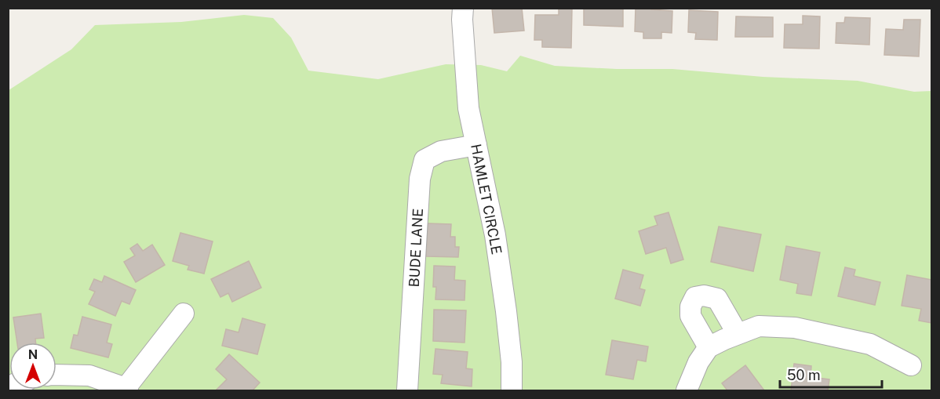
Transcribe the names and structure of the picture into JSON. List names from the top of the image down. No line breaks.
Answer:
{"streets":{"street":["HAMLET CIRCLE","BUDE LANE"]},"crossings":[["HAMLET CIRCLE","BUDE LANE"]],"scale_bar":"50 m","north":"top"}
